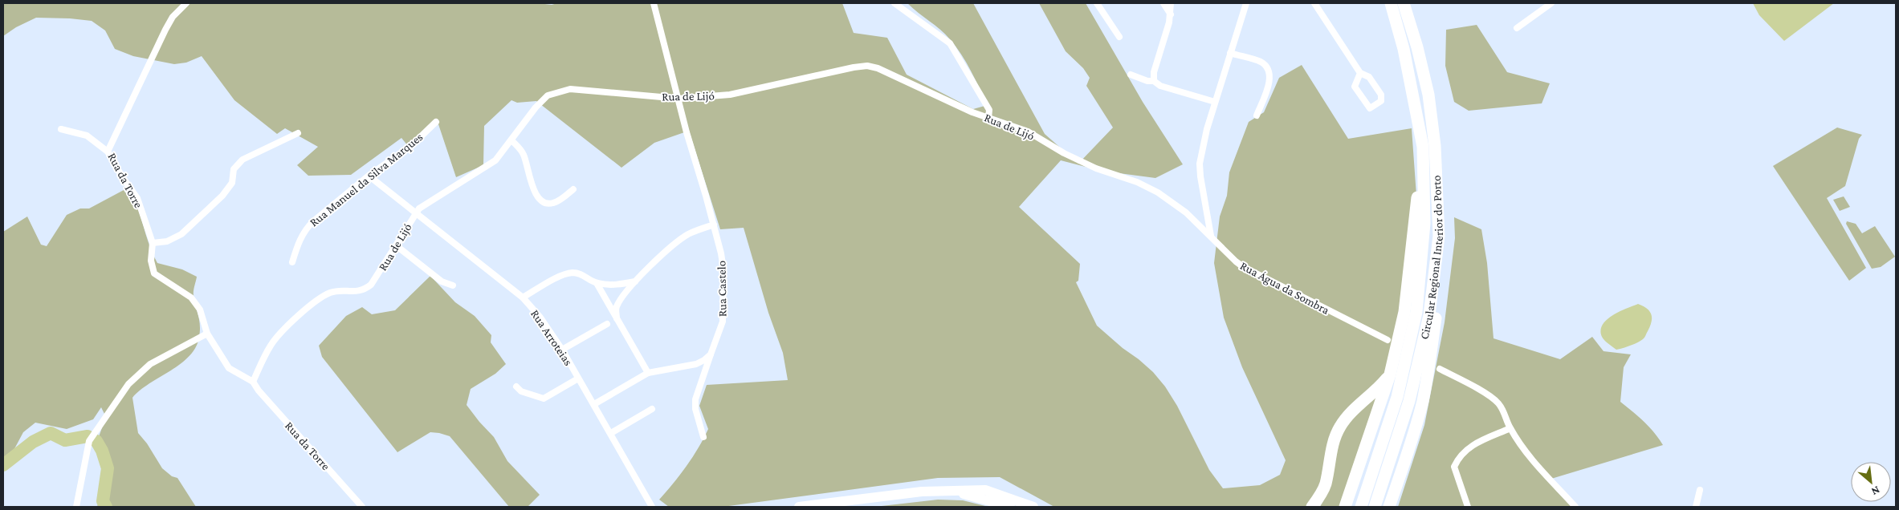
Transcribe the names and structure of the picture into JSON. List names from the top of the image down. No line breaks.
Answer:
{"streets":{"highway":["Circular Regional Interior do Porto"],"street":["Rua de Lijó","Rua Manuel da Silva Marques","Rua da Torre","Rua Água da Sombra","Rua Castelo","Rua Arroteias"]},"crossings":[["Rua de Lijó","Rua da Torre"],["Rua de Lijó","Rua Água da Sombra"],["Rua de Lijó","Rua Castelo"],["Rua de Lijó","Rua Arroteias"],["Rua Manuel da Silva Marques","Rua Arroteias"]],"north":"bottom right"}
